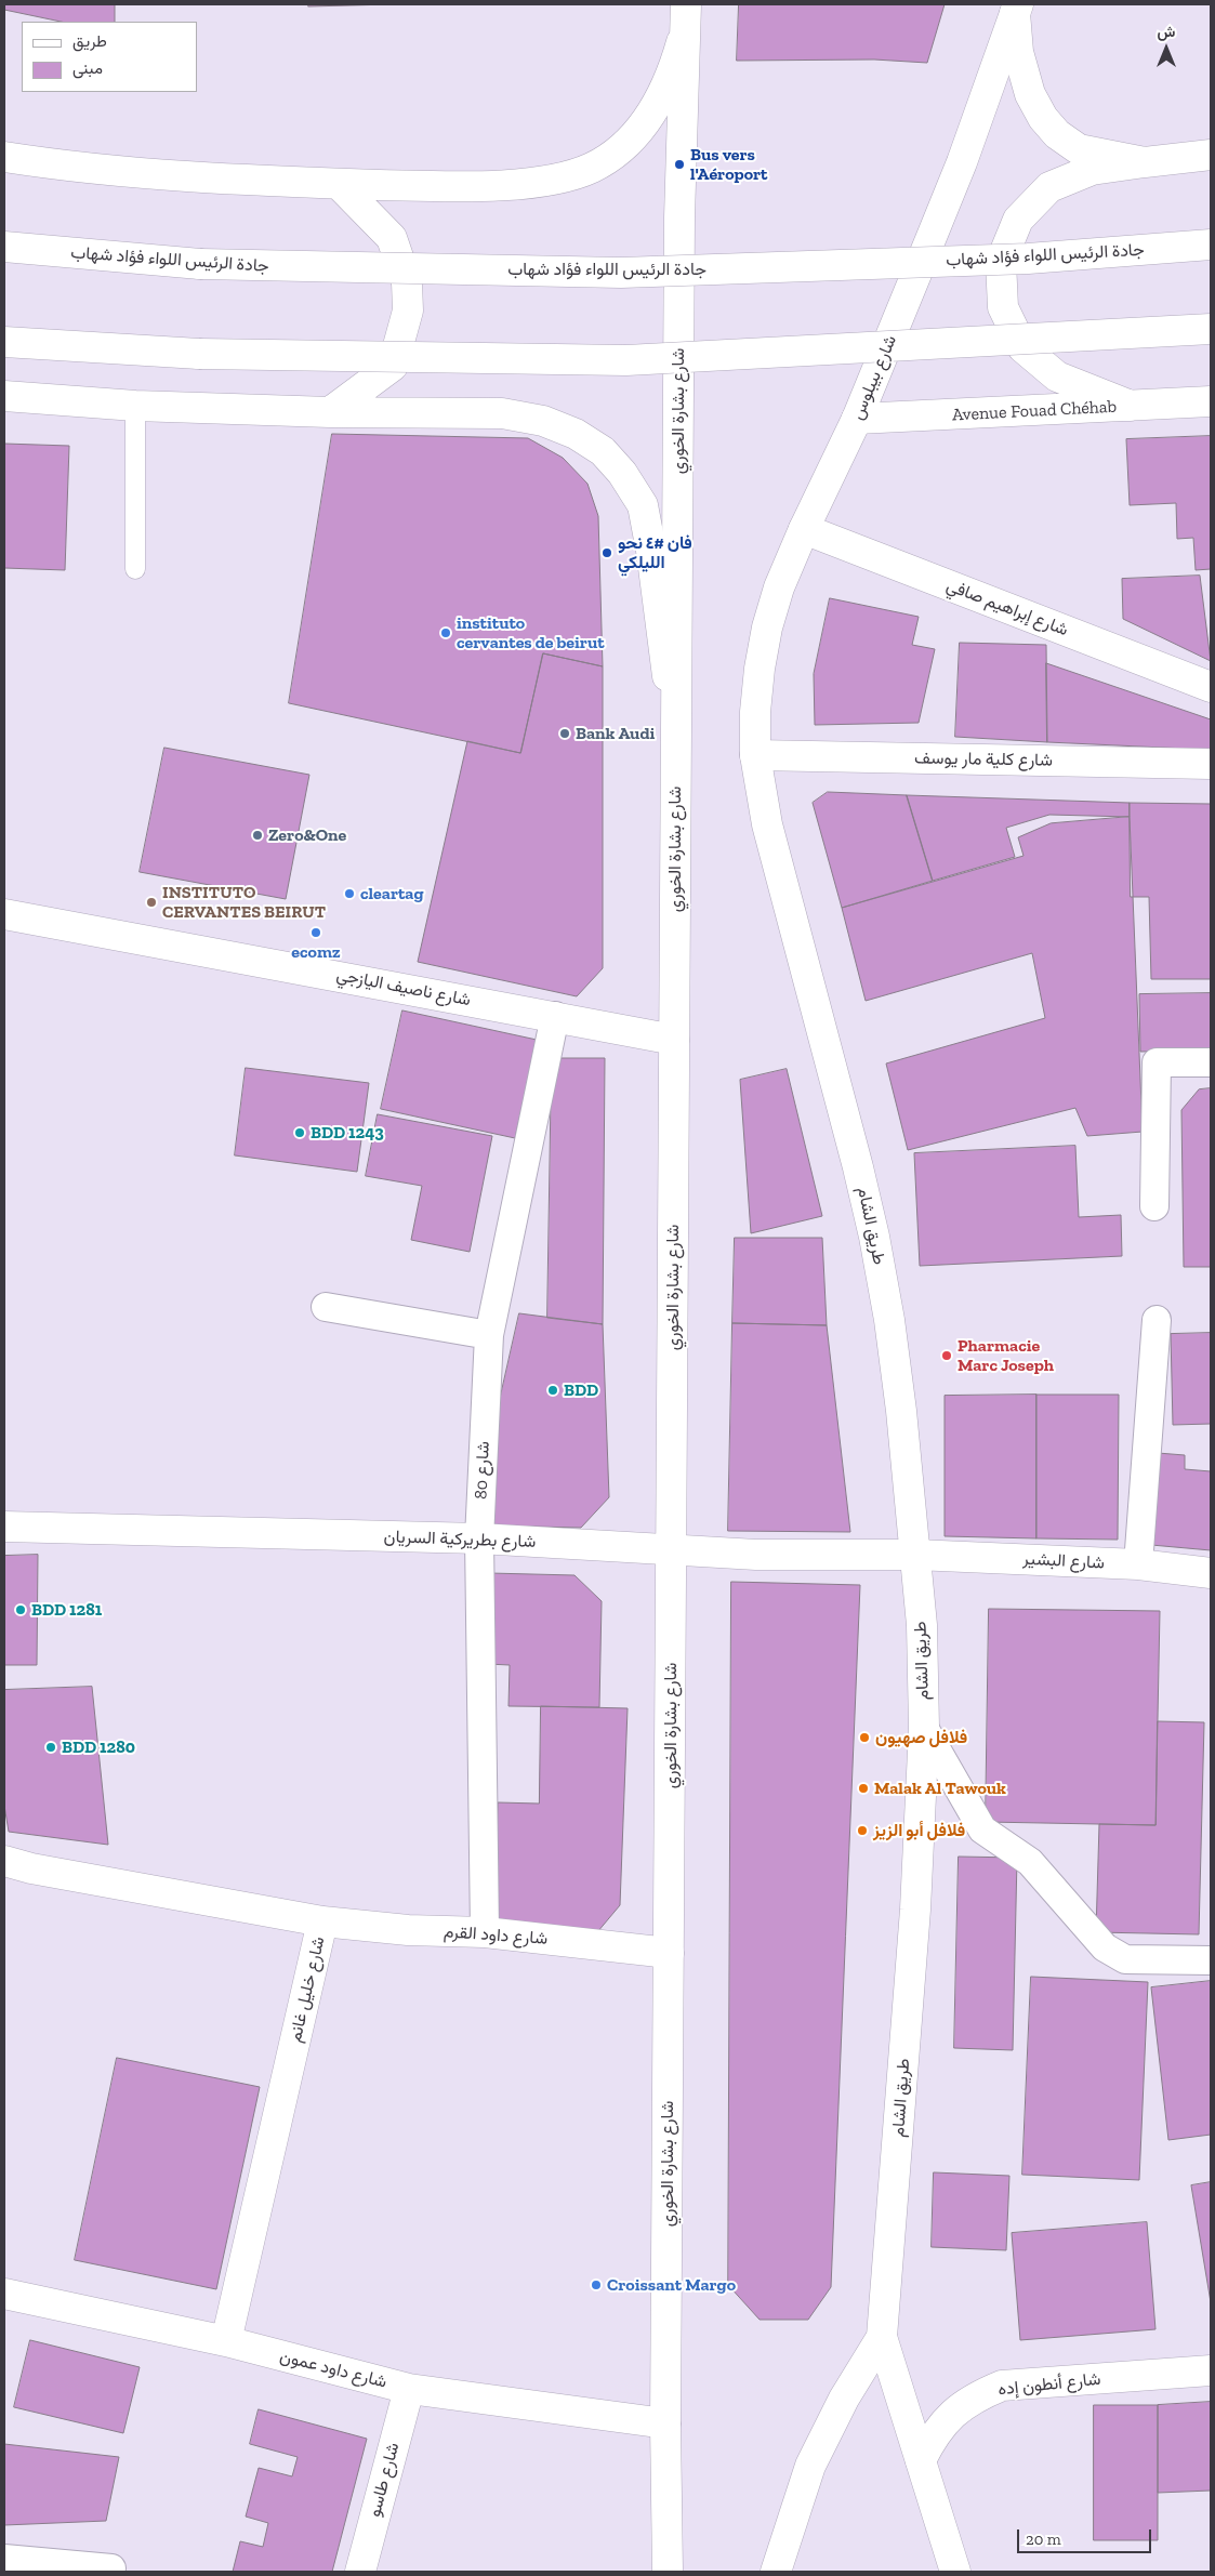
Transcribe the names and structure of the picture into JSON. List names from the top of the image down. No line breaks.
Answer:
{"streets":{"main road":["جادة الرئيس اللواء فؤاد شهاب","شارع بيبلوس","شارع بشارة الخوري","Avenue Fouad Chéhab","شارع إبراهيم صافي","شارع كلية مار يوسف","شارع ناصيف اليازجي","طريق الشام","شارع بطريركية السريان","شارع البشير","شارع داود القرم","شارع خليل غانم","شارع داود عمون","شارع أنطون إده","شارع طاسو"],"street":["شارع 80"]},"crossings":[["شارع بيبلوس","Avenue Fouad Chéhab"],["شارع بيبلوس","شارع إبراهيم صافي"],["شارع بيبلوس","شارع كلية مار يوسف"],["شارع بيبلوس","طريق الشام"],["شارع بشارة الخوري","شارع ناصيف اليازجي"],["شارع بشارة الخوري","شارع بطريركية السريان"],["شارع بشارة الخوري","شارع داود القرم"],["شارع بشارة الخوري","شارع داود عمون"],["شارع كلية مار يوسف","طريق الشام"],["شارع ناصيف اليازجي","شارع 80"],["طريق الشام","شارع بطريركية السريان"],["طريق الشام","شارع البشير"],["طريق الشام","شارع أنطون إده"],["شارع 80","شارع بطريركية السريان"],["شارع 80","شارع داود القرم"],["شارع بطريركية السريان","شارع البشير"],["شارع داود القرم","شارع خليل غانم"],["شارع خليل غانم","شارع داود عمون"],["شارع داود عمون","شارع طاسو"]],"places":["Bus vers l'Aéroport","فان #٤ نحو الليلكي","instituto cervantes de beirut","Bank Audi","Zero&One","cleartag","INSTITUTO CERVANTES BEIRUT","ecomz","BDD 1243","Pharmacie Marc Joseph","BDD","BDD 1281","فلافل صهيون","BDD 1280","Malak Al Tawouk","فلافل أبو الزيز","Croissant Margo"],"legend":["طريق","مبنى"],"scale_bar":"20 m","north":"top"}
